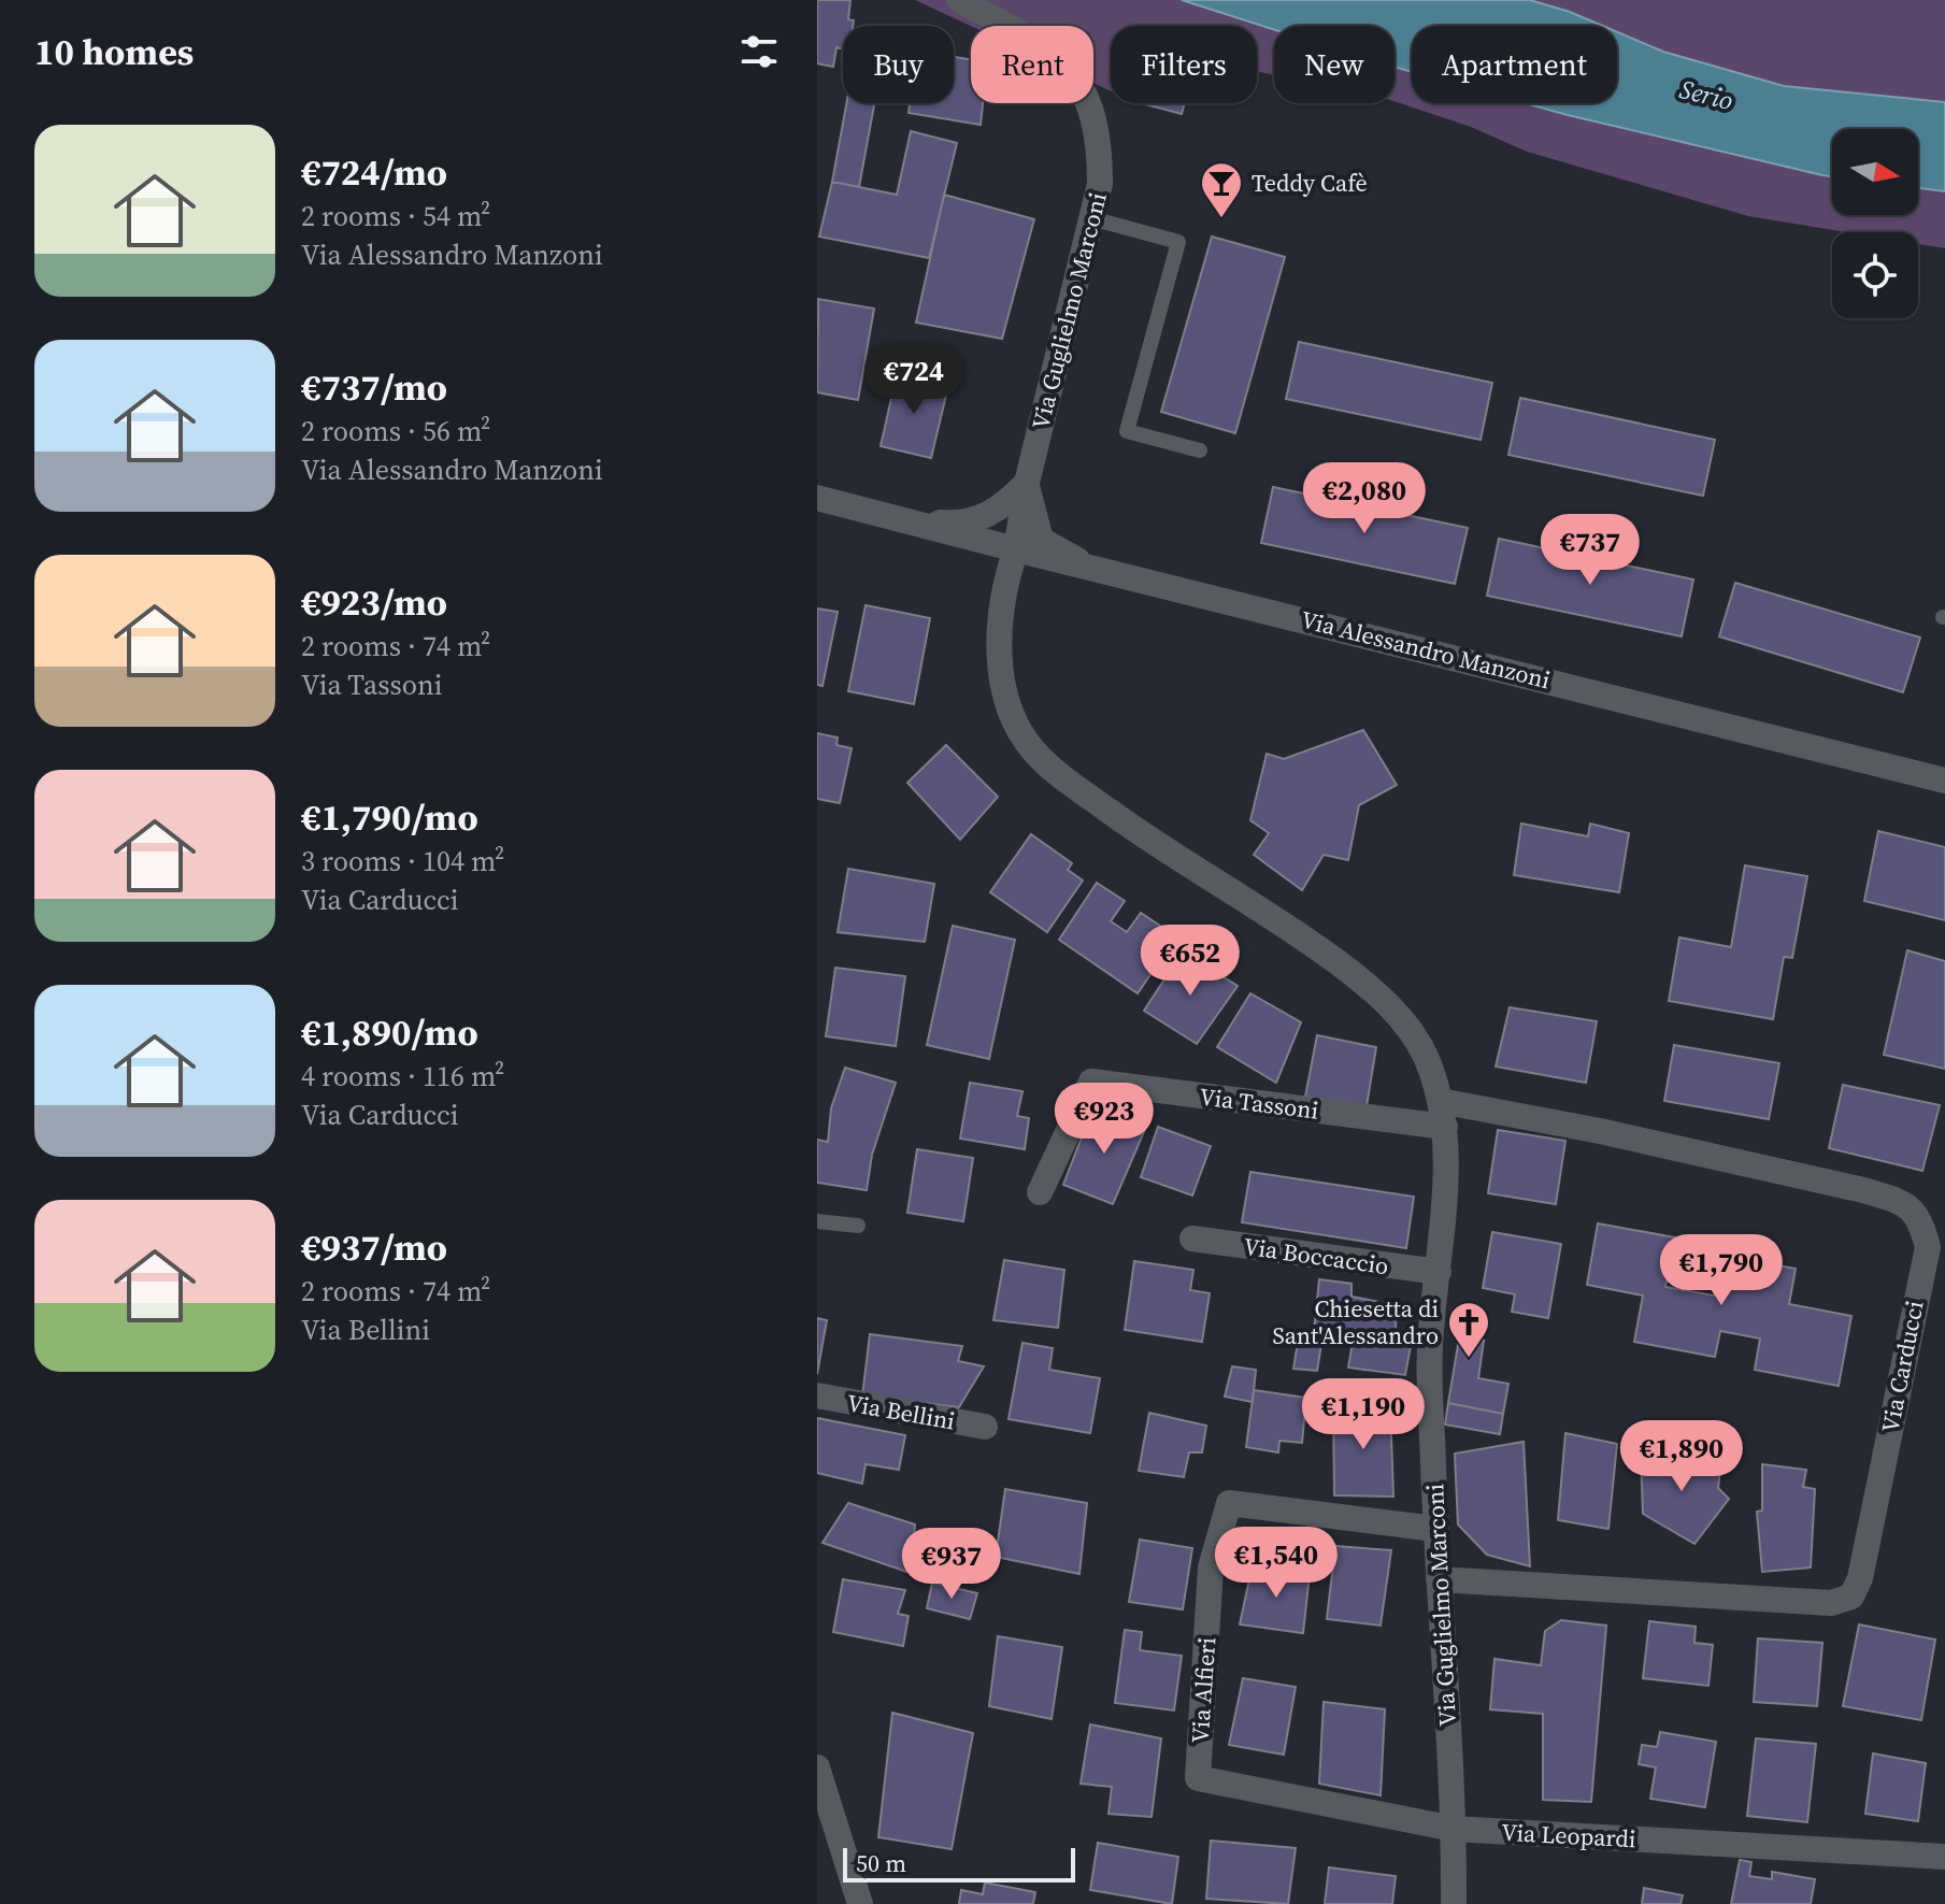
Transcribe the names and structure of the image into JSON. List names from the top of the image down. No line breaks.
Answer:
{"streets":{"street":["Via Guglielmo Marconi","Via Alessandro Manzoni","Via Tassoni","Via Boccaccio","Via Carducci","Via Bellini","Via Alfieri","Via Leopardi"]},"crossings":[["Via Guglielmo Marconi","Via Alessandro Manzoni"],["Via Guglielmo Marconi","Via Tassoni"],["Via Guglielmo Marconi","Via Boccaccio"],["Via Guglielmo Marconi","Via Carducci"],["Via Guglielmo Marconi","Via Alfieri"],["Via Guglielmo Marconi","Via Leopardi"],["Via Alfieri","Via Leopardi"]],"water":["Serio"],"places":{"bar":["Teddy Cafè"],"church":["Chiesetta di Sant'Alessandro"]},"scale_bar":"50 m","north":"right","page":{"heading":"10 homes","chip":["Buy","Rent","Filters","New","Apartment"],"list":[{"name":"€724/mo","note":"2 rooms · 54 m² · Via Alessandro Manzoni"},{"name":"€737/mo","note":"2 rooms · 56 m² · Via Alessandro Manzoni"},{"name":"€923/mo","note":"2 rooms · 74 m² · Via Tassoni"},{"name":"€1,790/mo","note":"3 rooms · 104 m² · Via Carducci"},{"name":"€1,890/mo","note":"4 rooms · 116 m² · Via Carducci"},{"name":"€937/mo","note":"2 rooms · 74 m² · Via Bellini"}],"price":["€724","€2,080","€737","€652","€923","€1,790","€1,190","€1,890","€1,540","€937"],"scale":"50 m"}}
